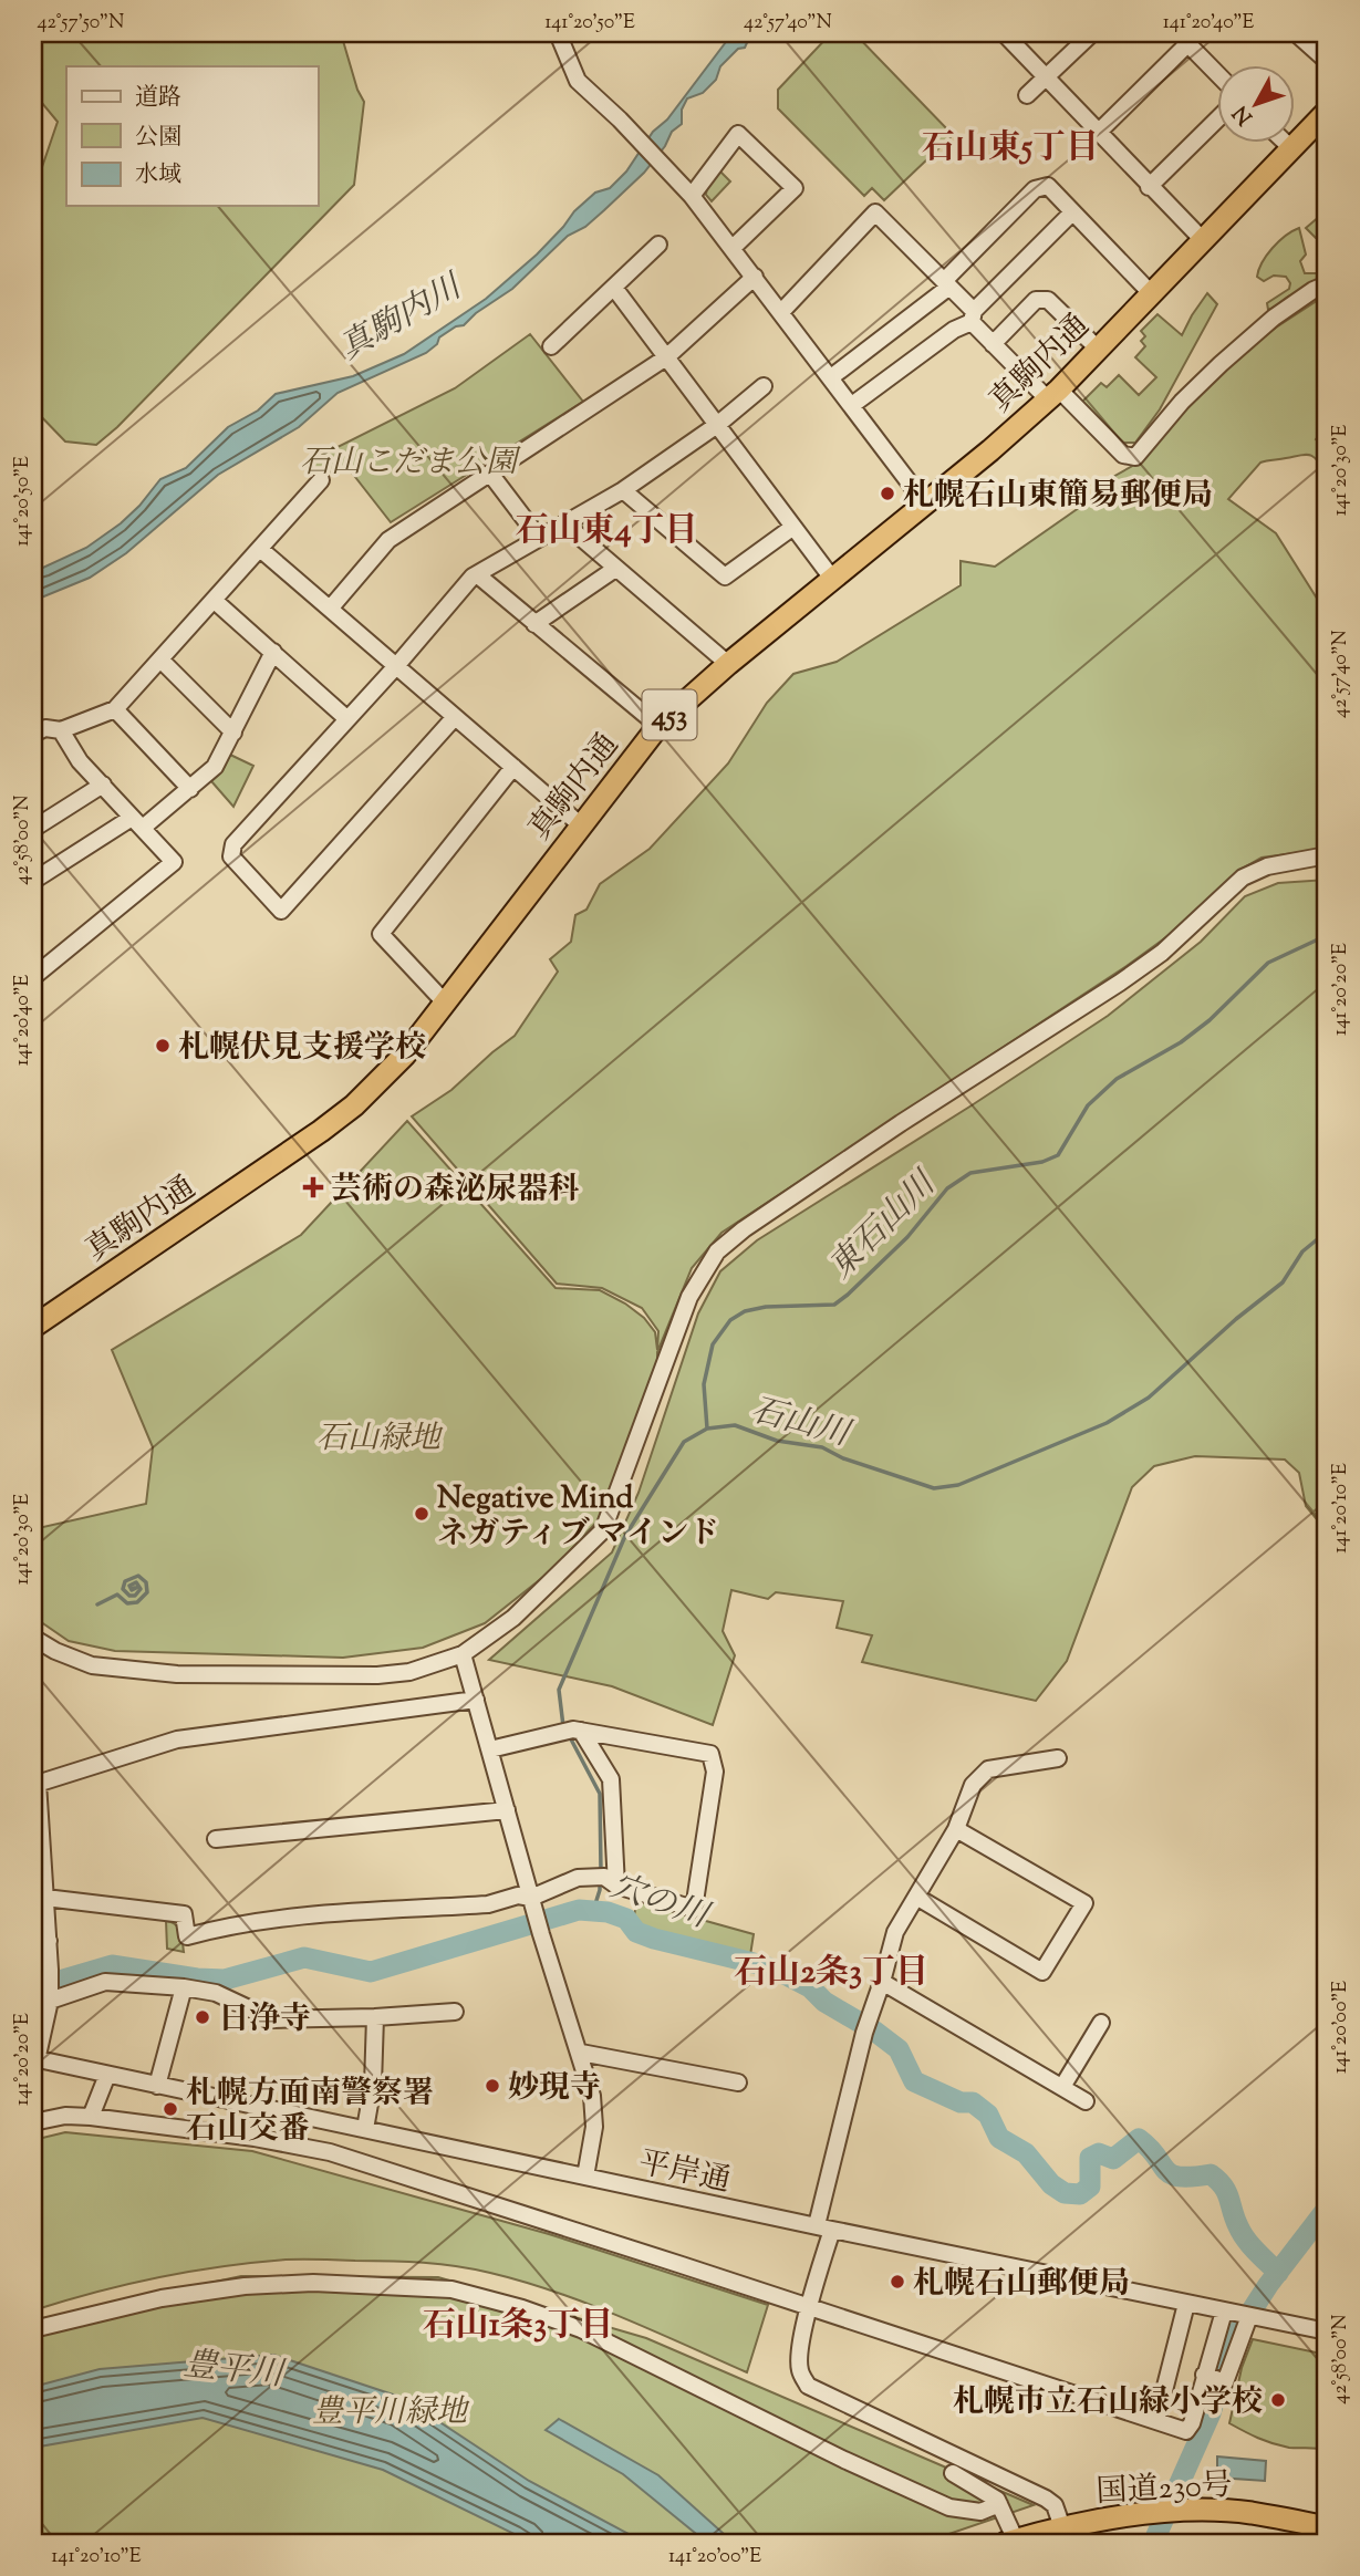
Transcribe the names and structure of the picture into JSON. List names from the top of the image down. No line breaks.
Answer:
{"streets":{"highway":["真駒内通","453","国道230号"],"street":["平岸通"]},"districts":["石山東5丁目","石山東4丁目","石山2条3丁目","石山1条3丁目"],"water":["真駒内川","東石山川","石山川","穴の川","豊平川"],"parks":["石山こだま公園","石山緑地","豊平川緑地"],"places":{"other":["札幌石山東簡易郵便局","札幌伏見支援学校","Negative Mind ネガティブ マインド","日浄寺","妙現寺","札幌方面南警察署 石山交番","札幌石山郵便局","札幌市立石山緑小学校"],"health":["芸術の森泌尿器科"]},"legend":["道路","公園","水域"],"north":"bottom left","coordinates":["42°57'50\"N","141°20'50\"E","42°57'40\"N","141°20'40\"E","141°20'30\"E","42°58'00\"N","141°20'20\"E","141°20'10\"E","141°20'00\"E"]}
